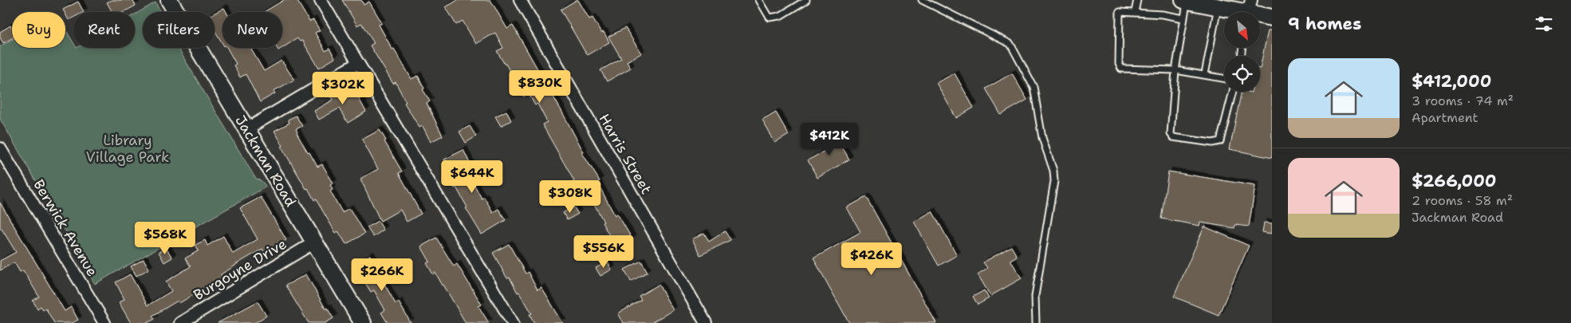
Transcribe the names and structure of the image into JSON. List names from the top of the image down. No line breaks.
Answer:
{"streets":{"street":["Harris Street","Jackman Road","Berwick Avenue","Burgoyne Drive"]},"crossings":[["Jackman Road","Burgoyne Drive"]],"parks":["Library Village Park"],"north":"bottom right","page":{"heading":"9 homes","chip":["Buy","Rent","Filters","New"],"list":[{"name":"$412,000","note":"3 rooms · 74 m² · Apartment"},{"name":"$266,000","note":"2 rooms · 58 m² · Jackman Road"}],"price":["$830K","$302K","$412K","$644K","$308K","$568K","$556K","$426K","$266K"]}}
